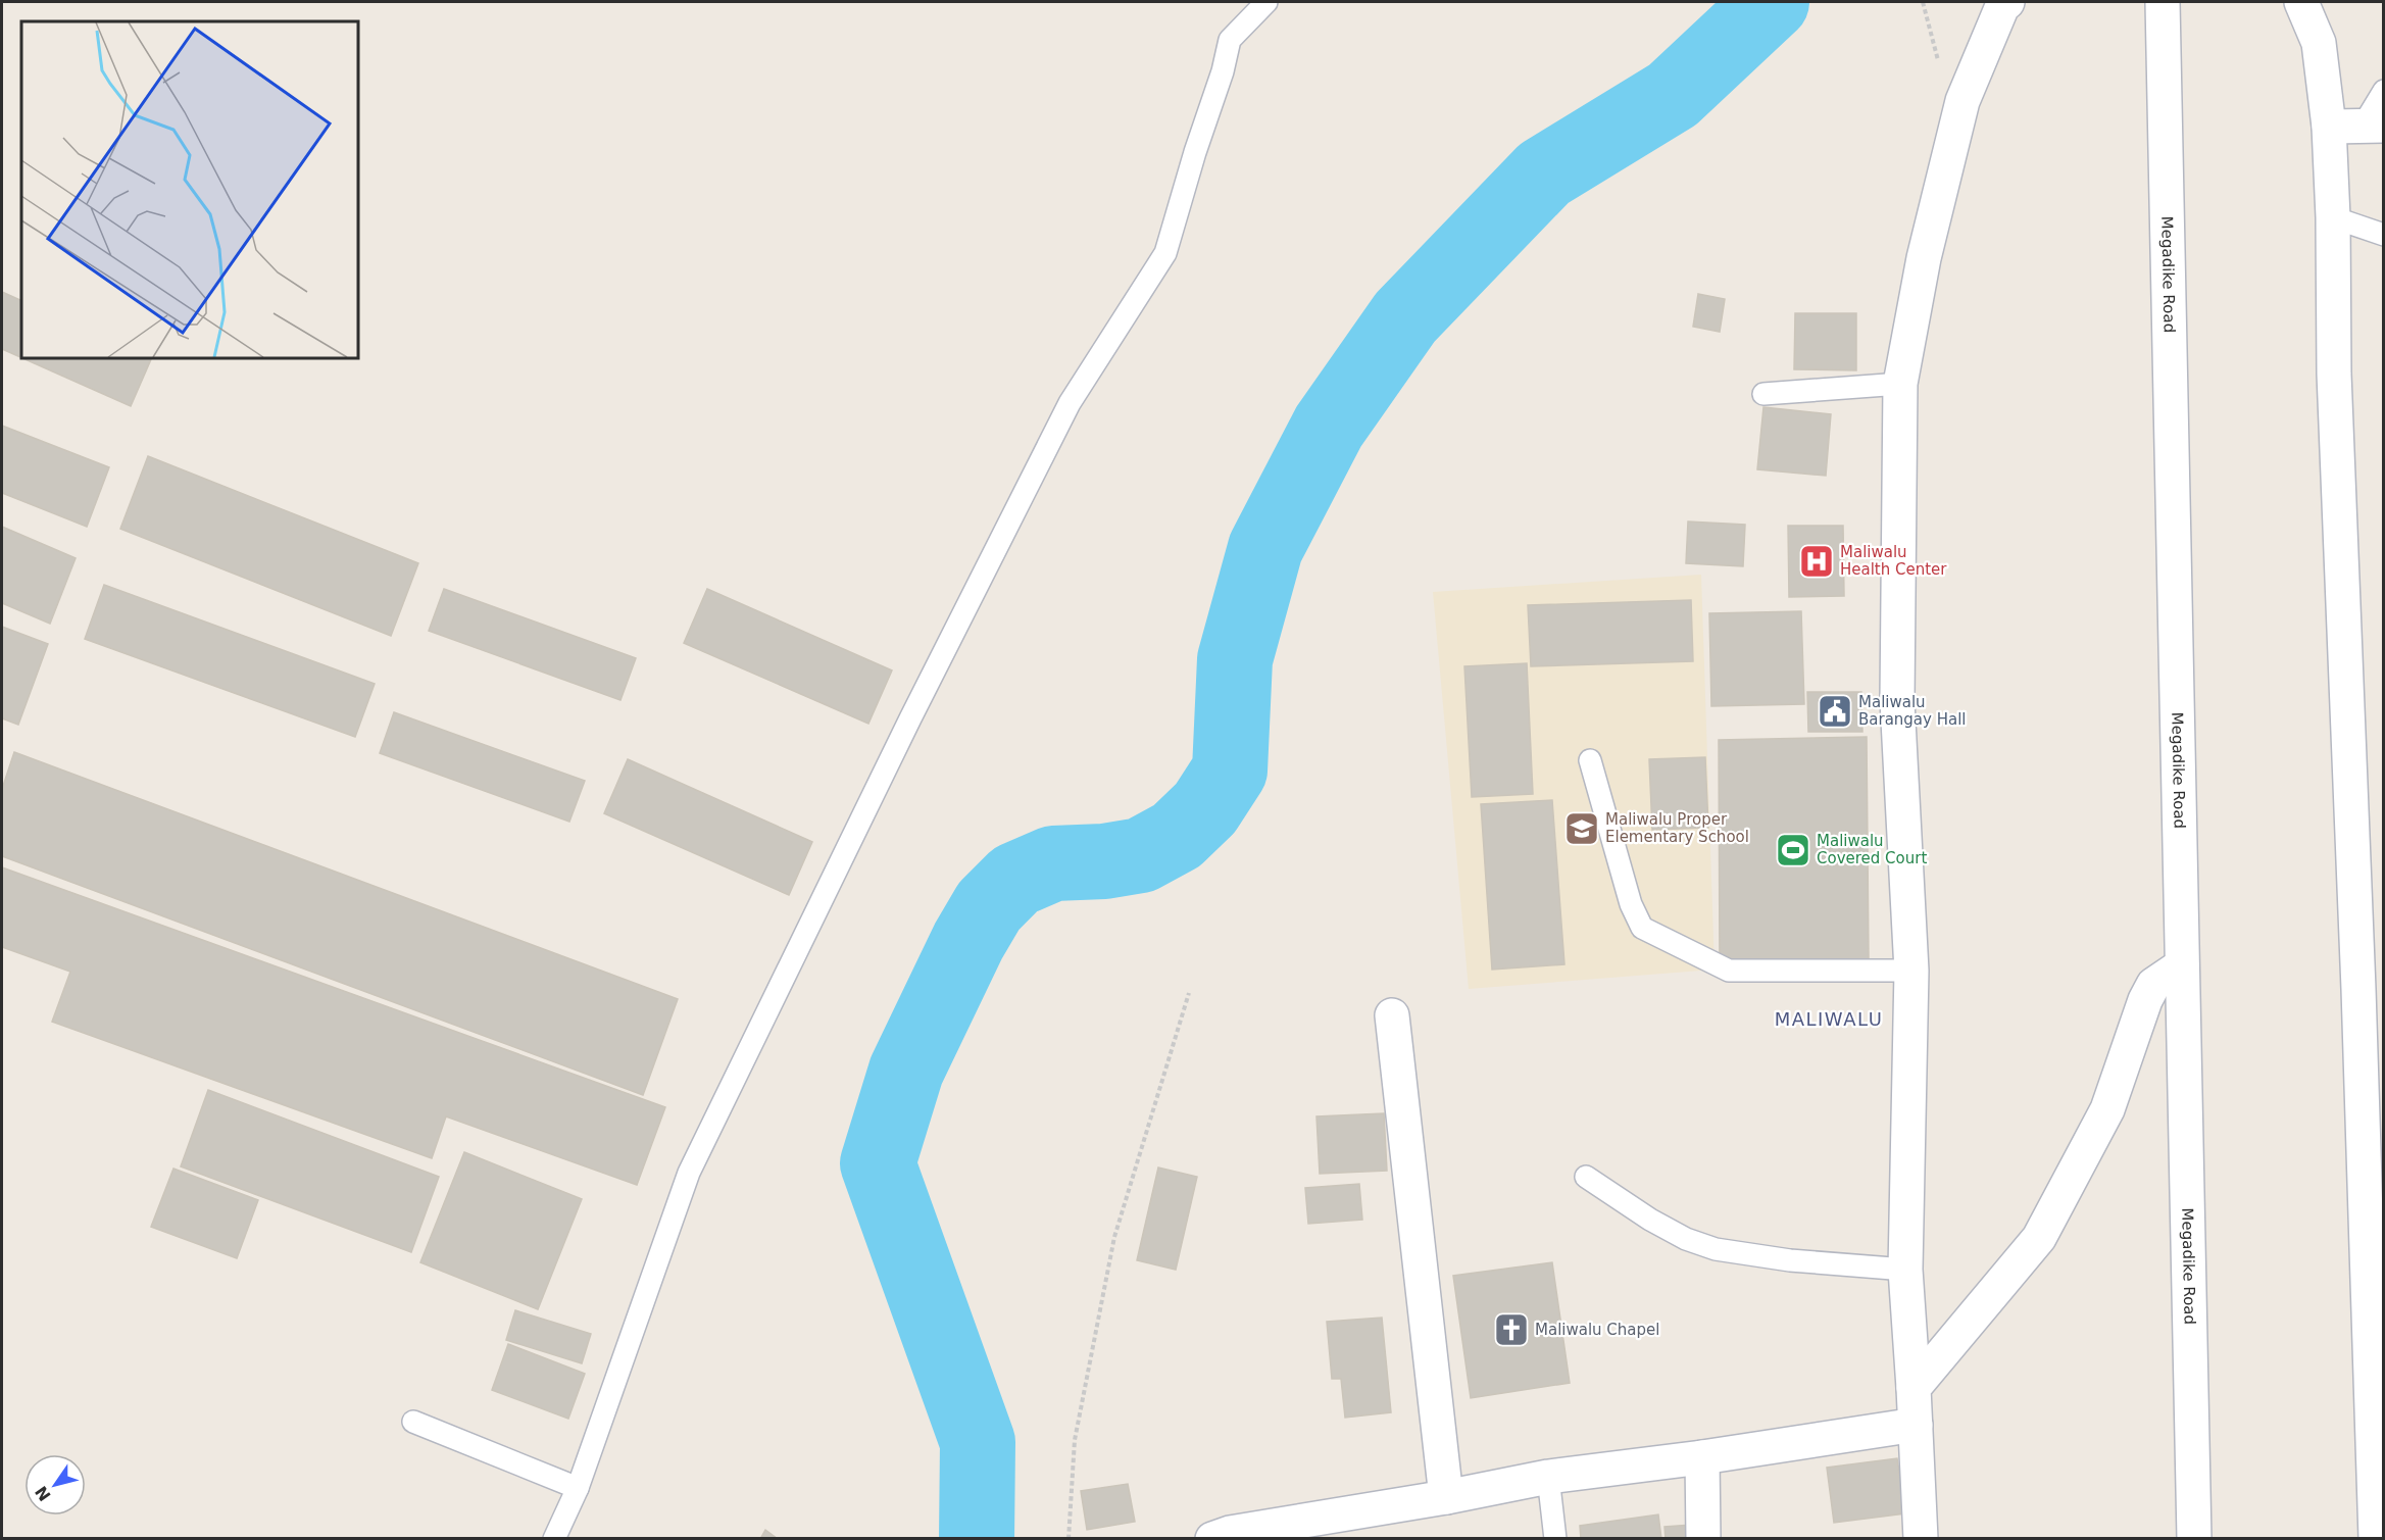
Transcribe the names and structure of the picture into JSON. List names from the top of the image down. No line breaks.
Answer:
{"streets":{"street":["Megadike Road"]},"districts":["MALIWALU"],"places":{"hospital":["Maliwalu Health Center"],"public building":["Maliwalu Barangay Hall"],"school or university":["Maliwalu Proper Elementary School"],"sports":["Maliwalu Covered Court"],"church":["Maliwalu Chapel"]},"north":"bottom left"}
